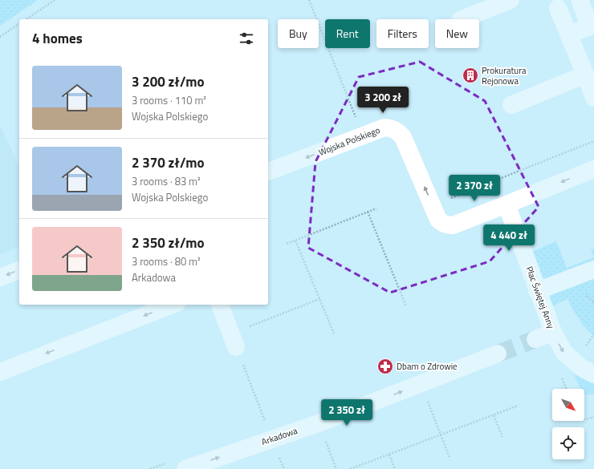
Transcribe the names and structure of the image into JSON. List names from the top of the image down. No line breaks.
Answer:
{"streets":{"street":["Wojska Polskiego","Plac Świętej Anny","Arkadowa"]},"crossings":[["Wojska Polskiego","Plac Świętej Anny"]],"one_way":["Arkadowa"],"places":{"building":["Prokuratura Rejonowa"],"pharmacy":["Dbam o Zdrowie"]},"north":"bottom right","page":{"chip":["Buy","Rent","Filters","New"],"heading":"4 homes","list":[{"name":"3 200 zł/mo","note":"3 rooms · 110 m² · Wojska Polskiego"},{"name":"2 370 zł/mo","note":"3 rooms · 83 m² · Wojska Polskiego"},{"name":"2 350 zł/mo","note":"3 rooms · 80 m² · Arkadowa"}],"price":["3 200 zł","2 370 zł","4 440 zł","2 350 zł"]}}
